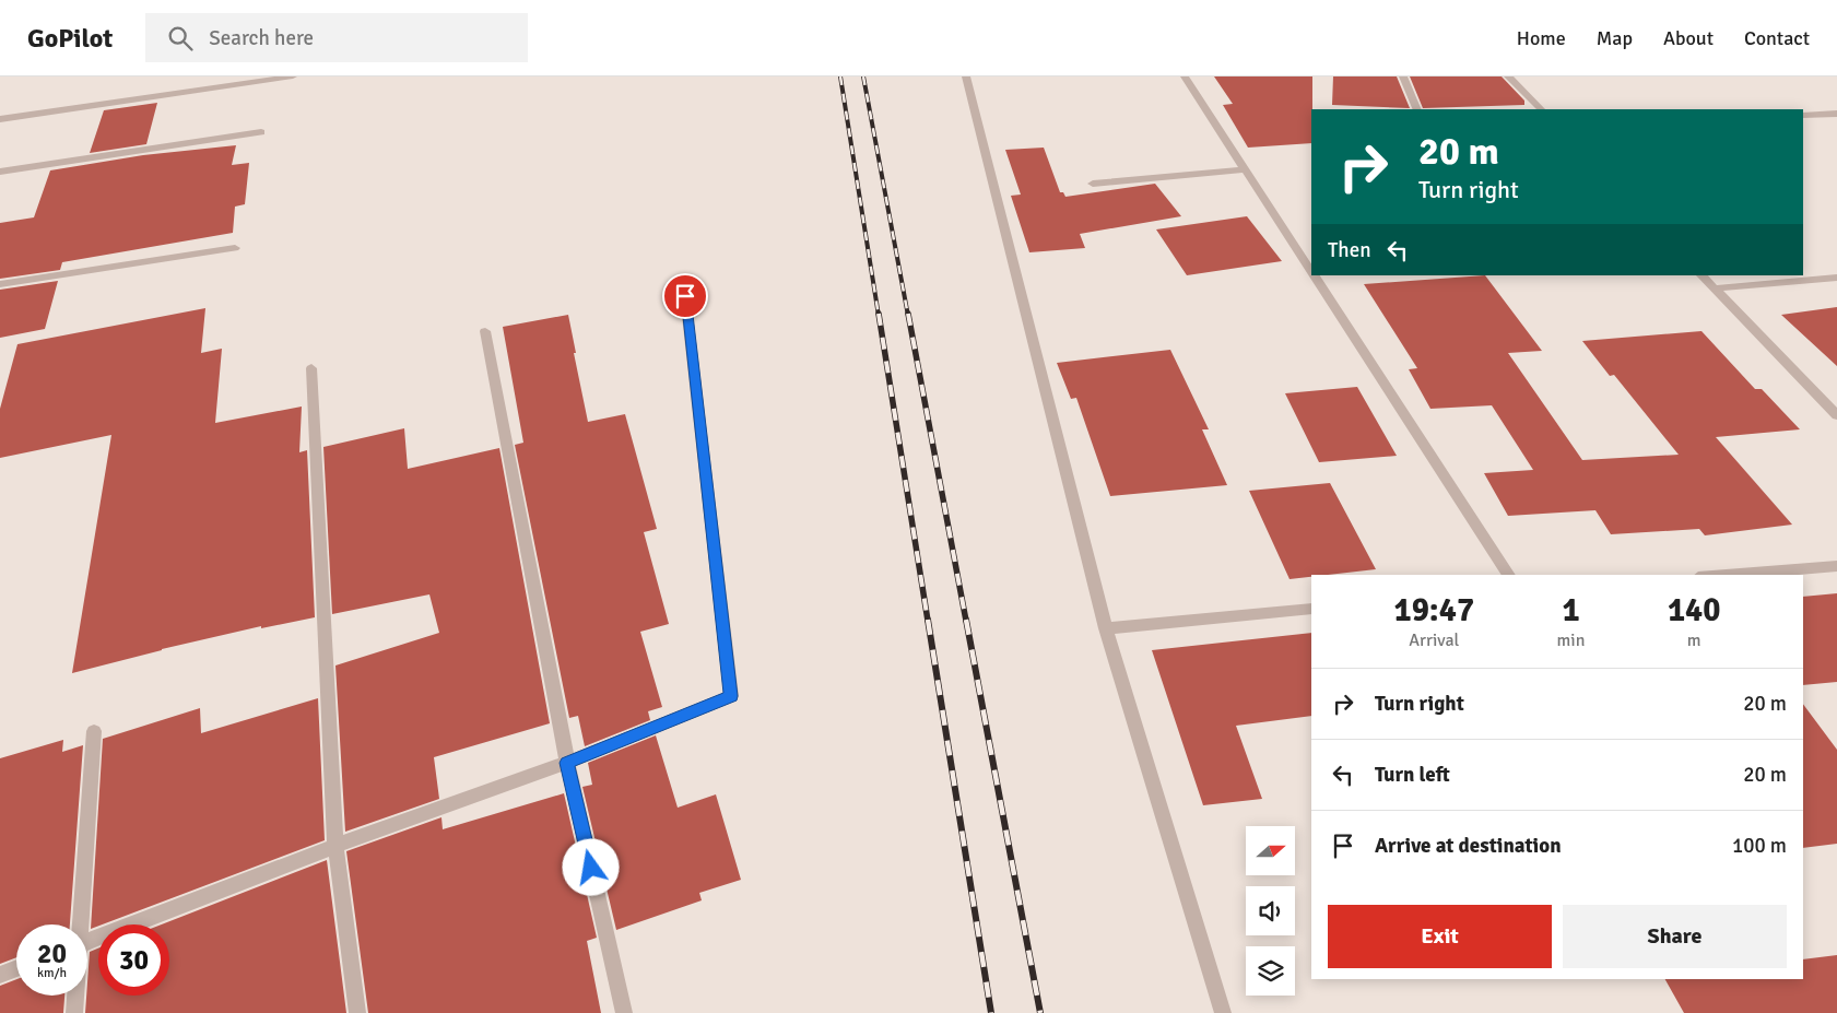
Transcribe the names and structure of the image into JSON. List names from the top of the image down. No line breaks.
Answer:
{"north":"right","page":{"header":"GoPilot","search":"Search here","nav":["Home","Map","About","Contact"],"turn":["20 m","Turn right"],"then":"Then","eta":["19:47","Arrival","1","min","140","m"],"list":[{"name":"Turn right","value":"20 m"},{"name":"Turn left","value":"20 m"},{"name":"Arrive at destination","value":"100 m"}],"buttons":["Exit","Share"],"speed":"20 km/h","limit":"30"}}
